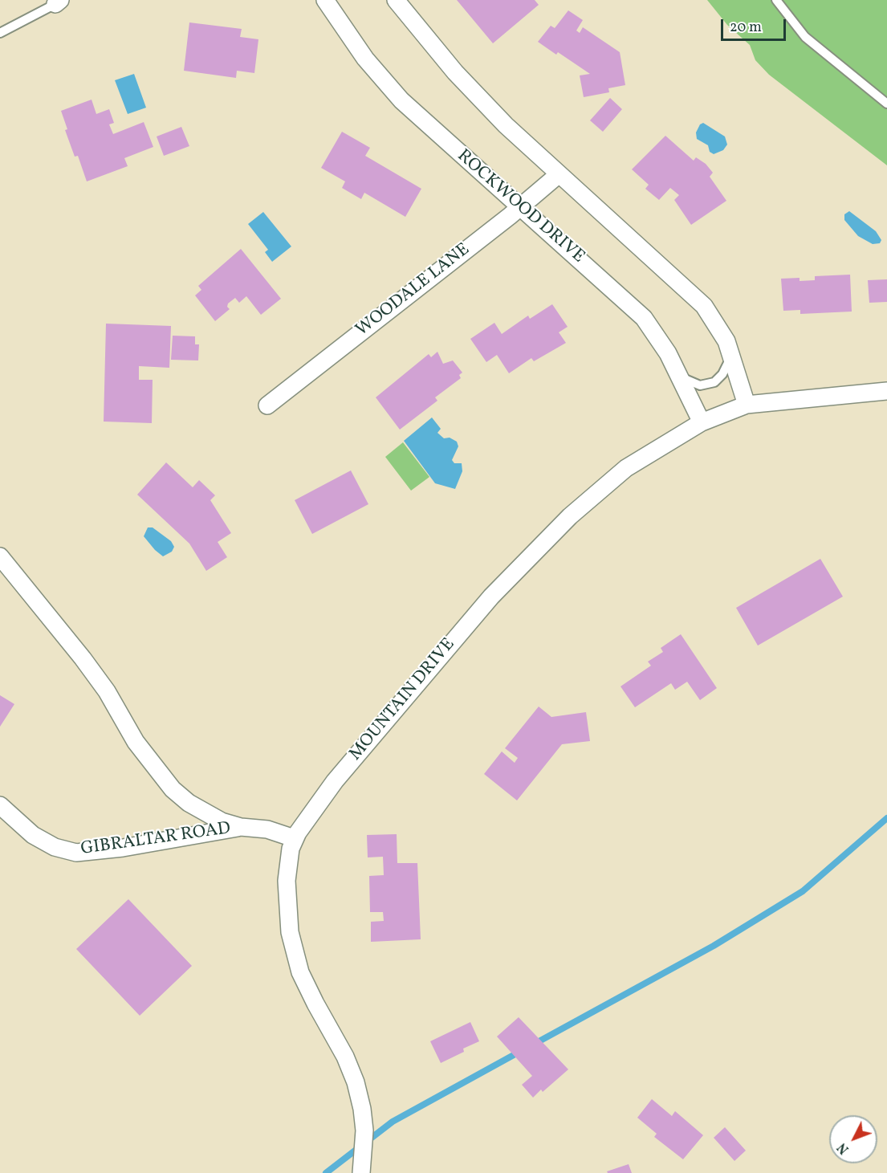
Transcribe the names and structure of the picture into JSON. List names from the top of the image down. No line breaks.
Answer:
{"streets":{"street":["ROCKWOOD DRIVE","WOODALE LANE","MOUNTAIN DRIVE","GIBRALTAR ROAD"]},"crossings":[["ROCKWOOD DRIVE","WOODALE LANE"],["ROCKWOOD DRIVE","MOUNTAIN DRIVE"]],"scale_bar":"20 m","north":"bottom left"}
